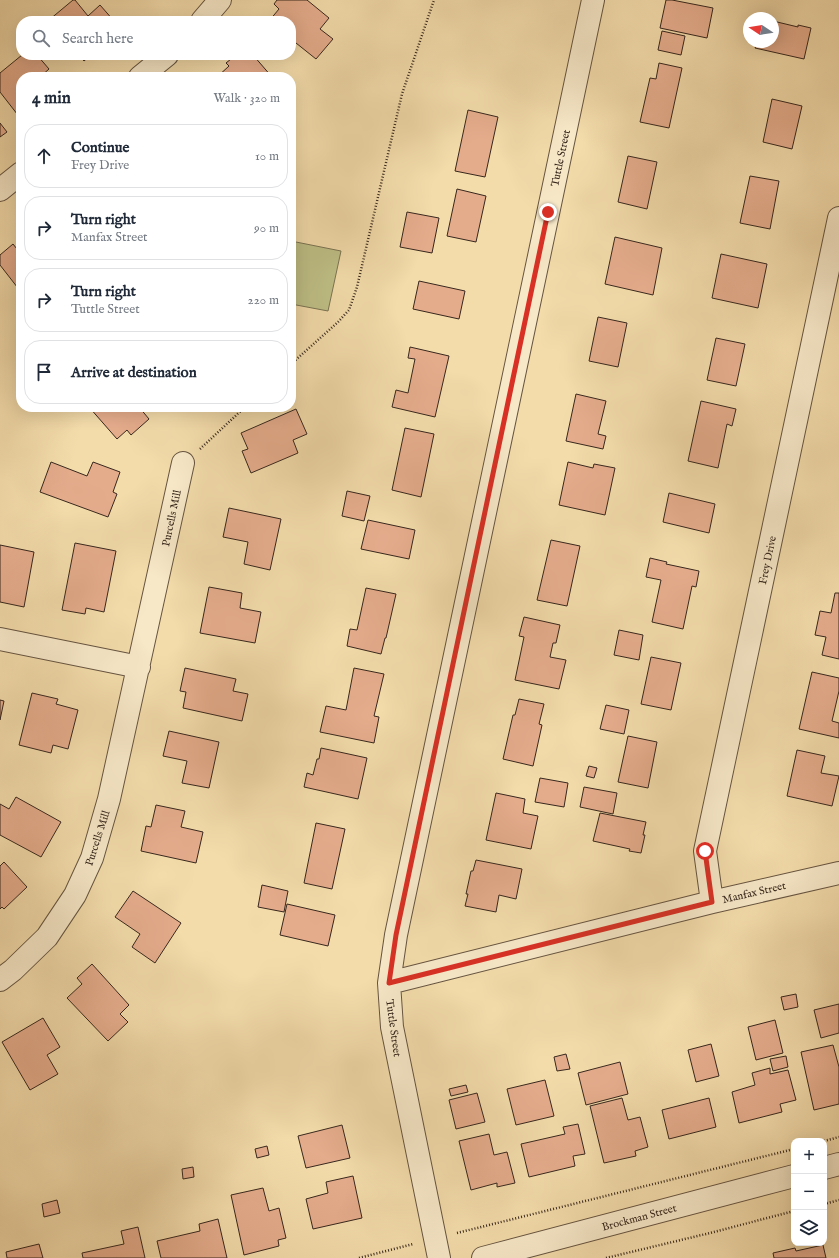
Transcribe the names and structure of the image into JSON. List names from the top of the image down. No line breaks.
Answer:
{"streets":{"street":["Tuttle Street","Purcells Mill","Frey Drive","Manfax Street","Brockman Street"]},"crossings":[["Tuttle Street","Manfax Street"],["Frey Drive","Manfax Street"]],"north":"left","page":{"search":"Search here","heading":["4 min","Walk · 320 m"],"list":[["Continue","Frey Drive","10 m"],["Turn right","Manfax Street","90 m"],["Turn right","Tuttle Street","220 m"],"Arrive at destination"],"map_buttons":["+","−"]}}
